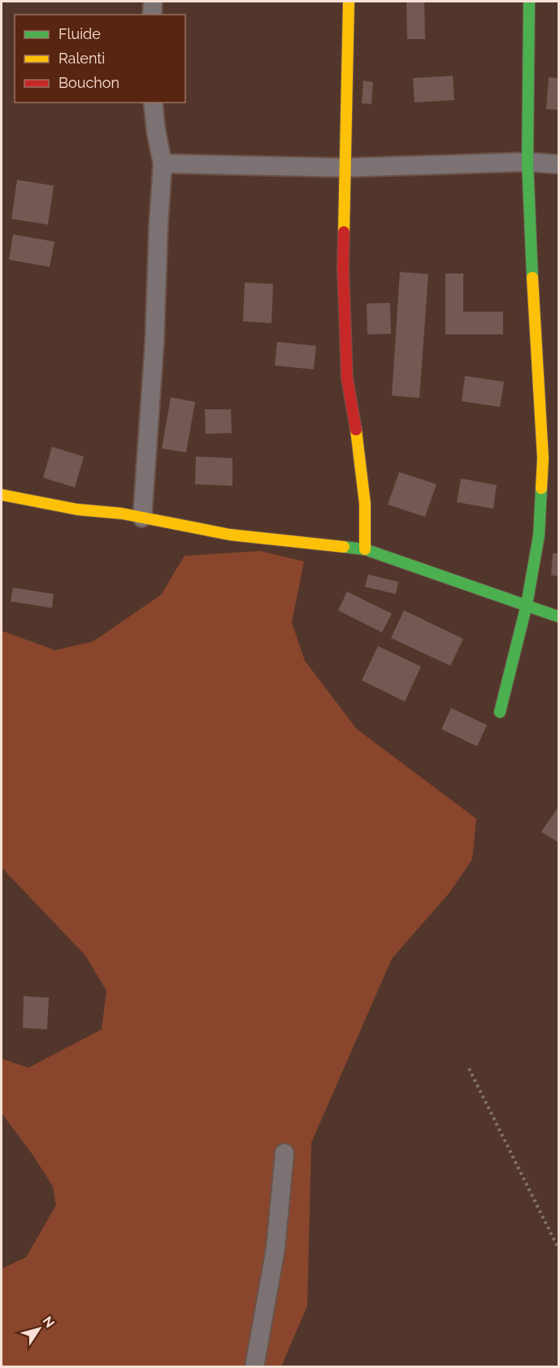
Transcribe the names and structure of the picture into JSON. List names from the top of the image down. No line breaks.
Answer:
{"legend":["Fluide","Ralenti","Bouchon"],"north":"top right"}
